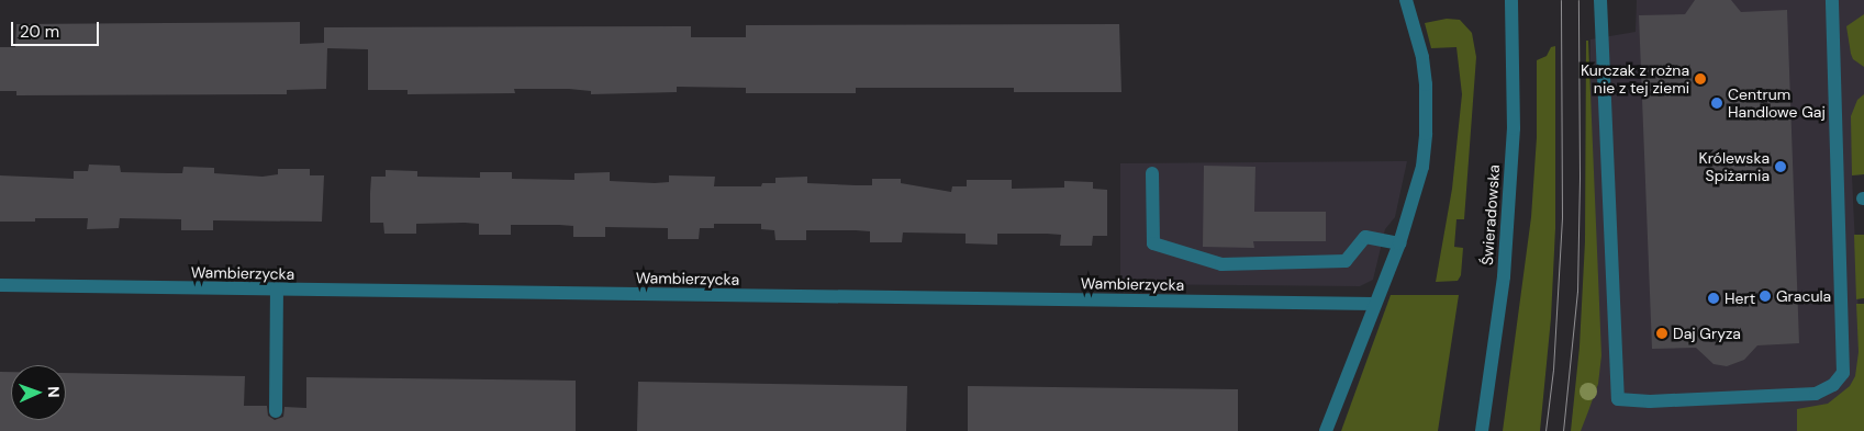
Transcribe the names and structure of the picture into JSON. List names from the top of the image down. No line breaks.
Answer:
{"streets":{"street":["Świeradowska","Wambierzycka"]},"places":["Kurczak z rożna nie z tej ziemi","Centrum Handlowe Gaj","Królewska Spiżarnia","Gracula","Hert","Daj Gryza"],"scale_bar":"20 m","north":"right"}
